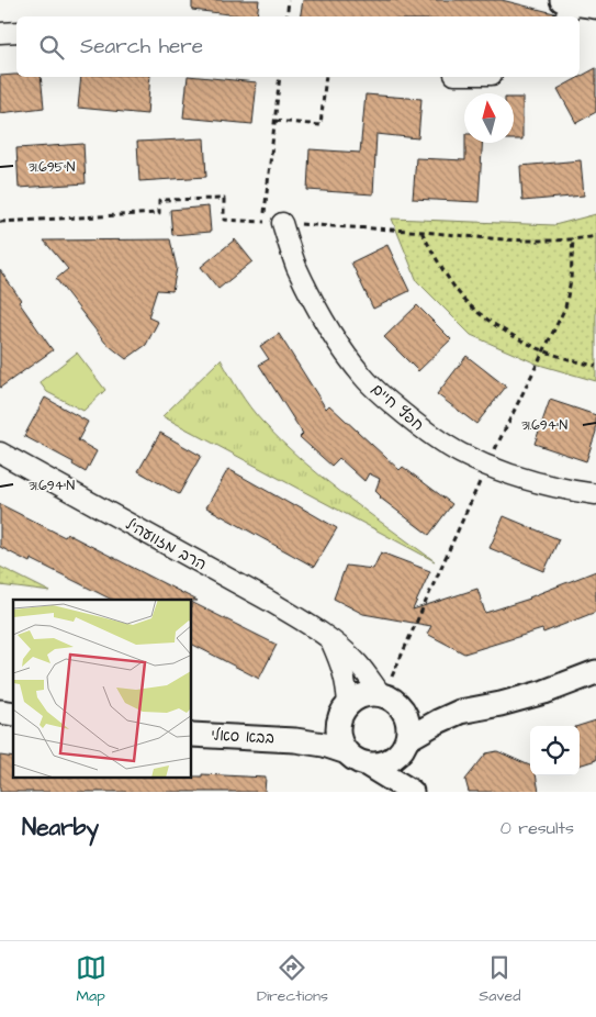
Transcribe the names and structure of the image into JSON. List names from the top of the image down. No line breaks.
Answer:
{"streets":{"street":["חפץ חיים","הרב מזוועהיל","בבא סאלי"]},"crossings":[["הרב מזוועהיל","בבא סאלי"]],"north":"top","page":{"search":"Search here","heading":["Nearby","0 results"],"nav":["Map","Directions","Saved"]},"coordinates":["31.695°N","31.694°N"]}
